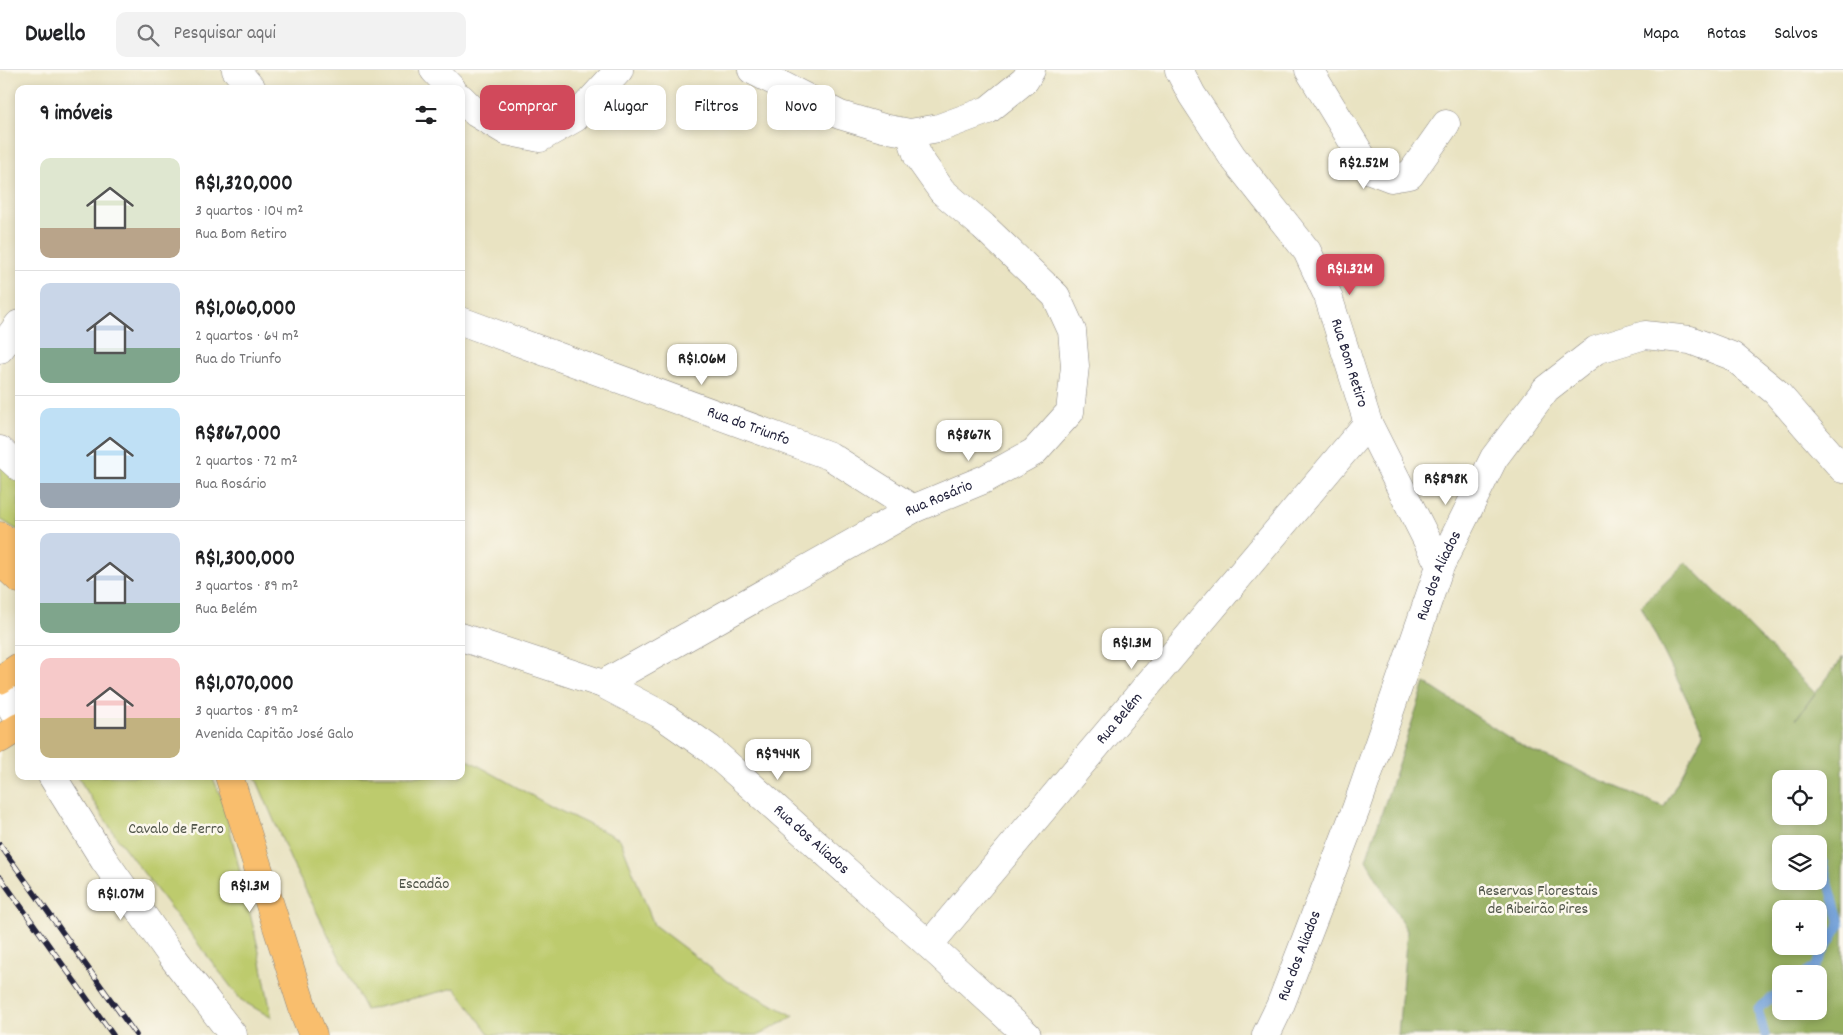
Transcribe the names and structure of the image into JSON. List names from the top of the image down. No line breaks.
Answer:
{"streets":{"street":["Rua Bom Retiro","Rua do Triunfo","Rua Rosário","Rua dos Aliados","Rua Belém"]},"crossings":[["Rua Bom Retiro","Rua dos Aliados"],["Rua Bom Retiro","Rua Belém"],["Rua do Triunfo","Rua Rosário"],["Rua Rosário","Rua dos Aliados"],["Rua dos Aliados","Rua Belém"]],"parks":["Cavalo de Ferro","Escadão","Reservas Florestais de Ribeirão Pires"],"page":{"header":"Dwello","search":"Pesquisar aqui","nav":["Mapa","Rotas","Salvos"],"chip":["Comprar","Alugar","Filtros","Novo"],"heading":"9 imóveis","list":[{"name":"R$1,320,000","note":"3 quartos · 104 m² · Rua Bom Retiro"},{"name":"R$1,060,000","note":"2 quartos · 64 m² · Rua do Triunfo"},{"name":"R$867,000","note":"2 quartos · 72 m² · Rua Rosário"},{"name":"R$1,300,000","note":"3 quartos · 89 m² · Rua Belém"},{"name":"R$1,070,000","note":"3 quartos · 89 m² · Avenida Capitão José Galo"}],"price":["R$2.52M","R$1.32M","R$1.06M","R$867K","R$898K","R$1.3M","R$944K","R$1.3M","R$1.07M"],"map_buttons":["+","−"]}}
